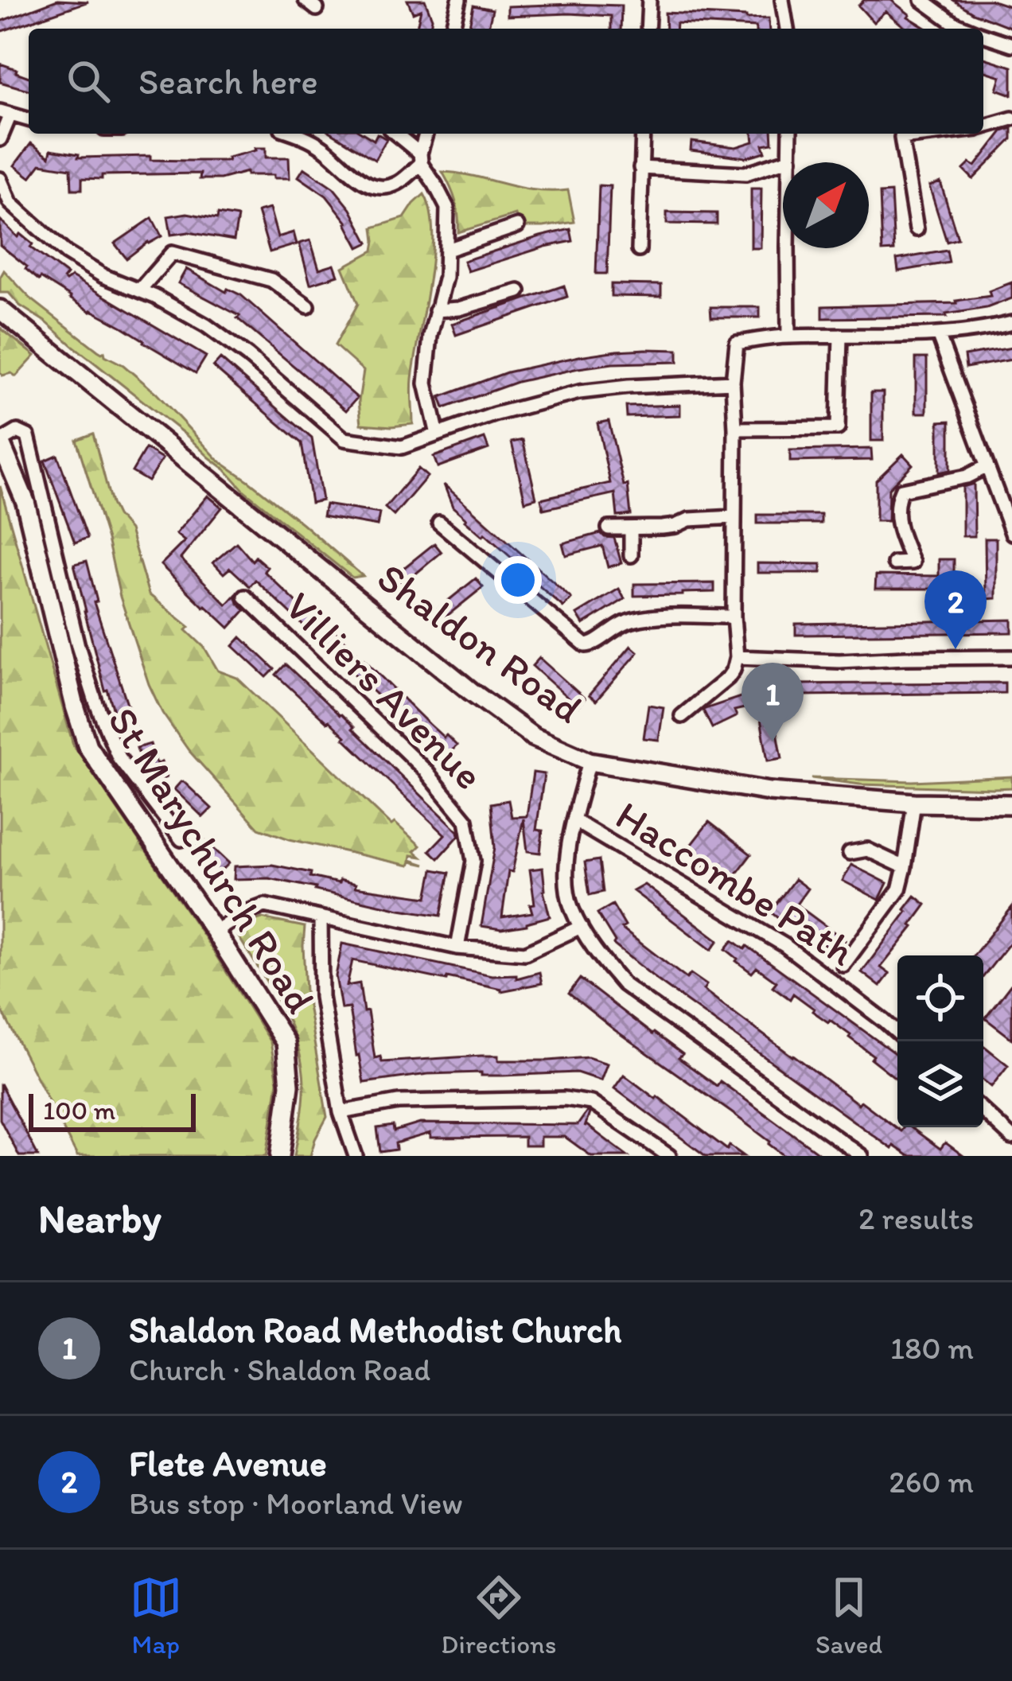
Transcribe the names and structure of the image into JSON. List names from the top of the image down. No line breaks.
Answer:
{"streets":{"street":["Shaldon Road","Villiers Avenue","St Marychurch Road","Haccombe Path"]},"scale_bar":"100 m","north":"top right","page":{"search":"Search here","pins":["2","1"],"scale":"100 m","heading":["Nearby","2 results"],"list":[{"mark":"1","name":"Shaldon Road Methodist Church","note":"Church · Shaldon Road","value":"180 m"},{"mark":"2","name":"Flete Avenue","note":"Bus stop · Moorland View","value":"260 m"}],"nav":["Map","Directions","Saved"]}}
